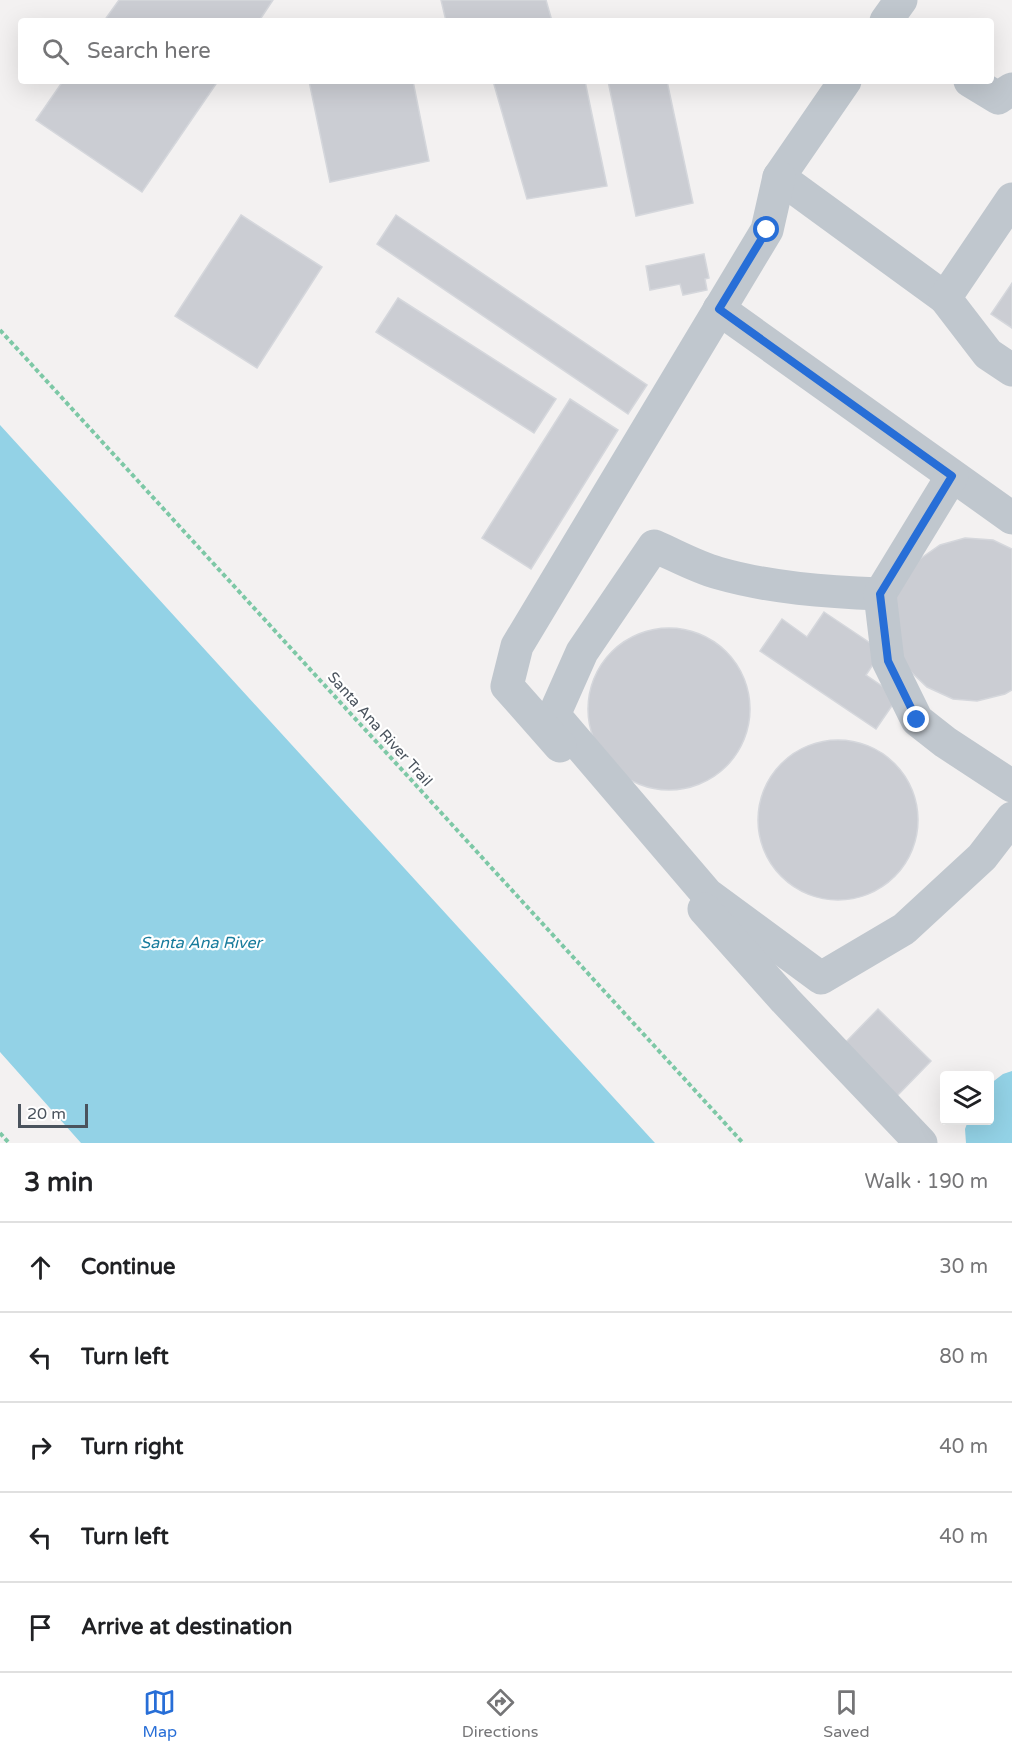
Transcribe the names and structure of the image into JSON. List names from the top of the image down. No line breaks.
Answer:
{"streets":{"path":["Santa Ana River Trail"]},"water":["Santa Ana River"],"scale_bar":"20 m","page":{"search":"Search here","scale":"20 m","heading":["3 min","Walk · 190 m"],"list":[["Continue","30 m"],["Turn left","80 m"],["Turn right","40 m"],["Turn left","40 m"],"Arrive at destination"],"nav":["Map","Directions","Saved"]}}
